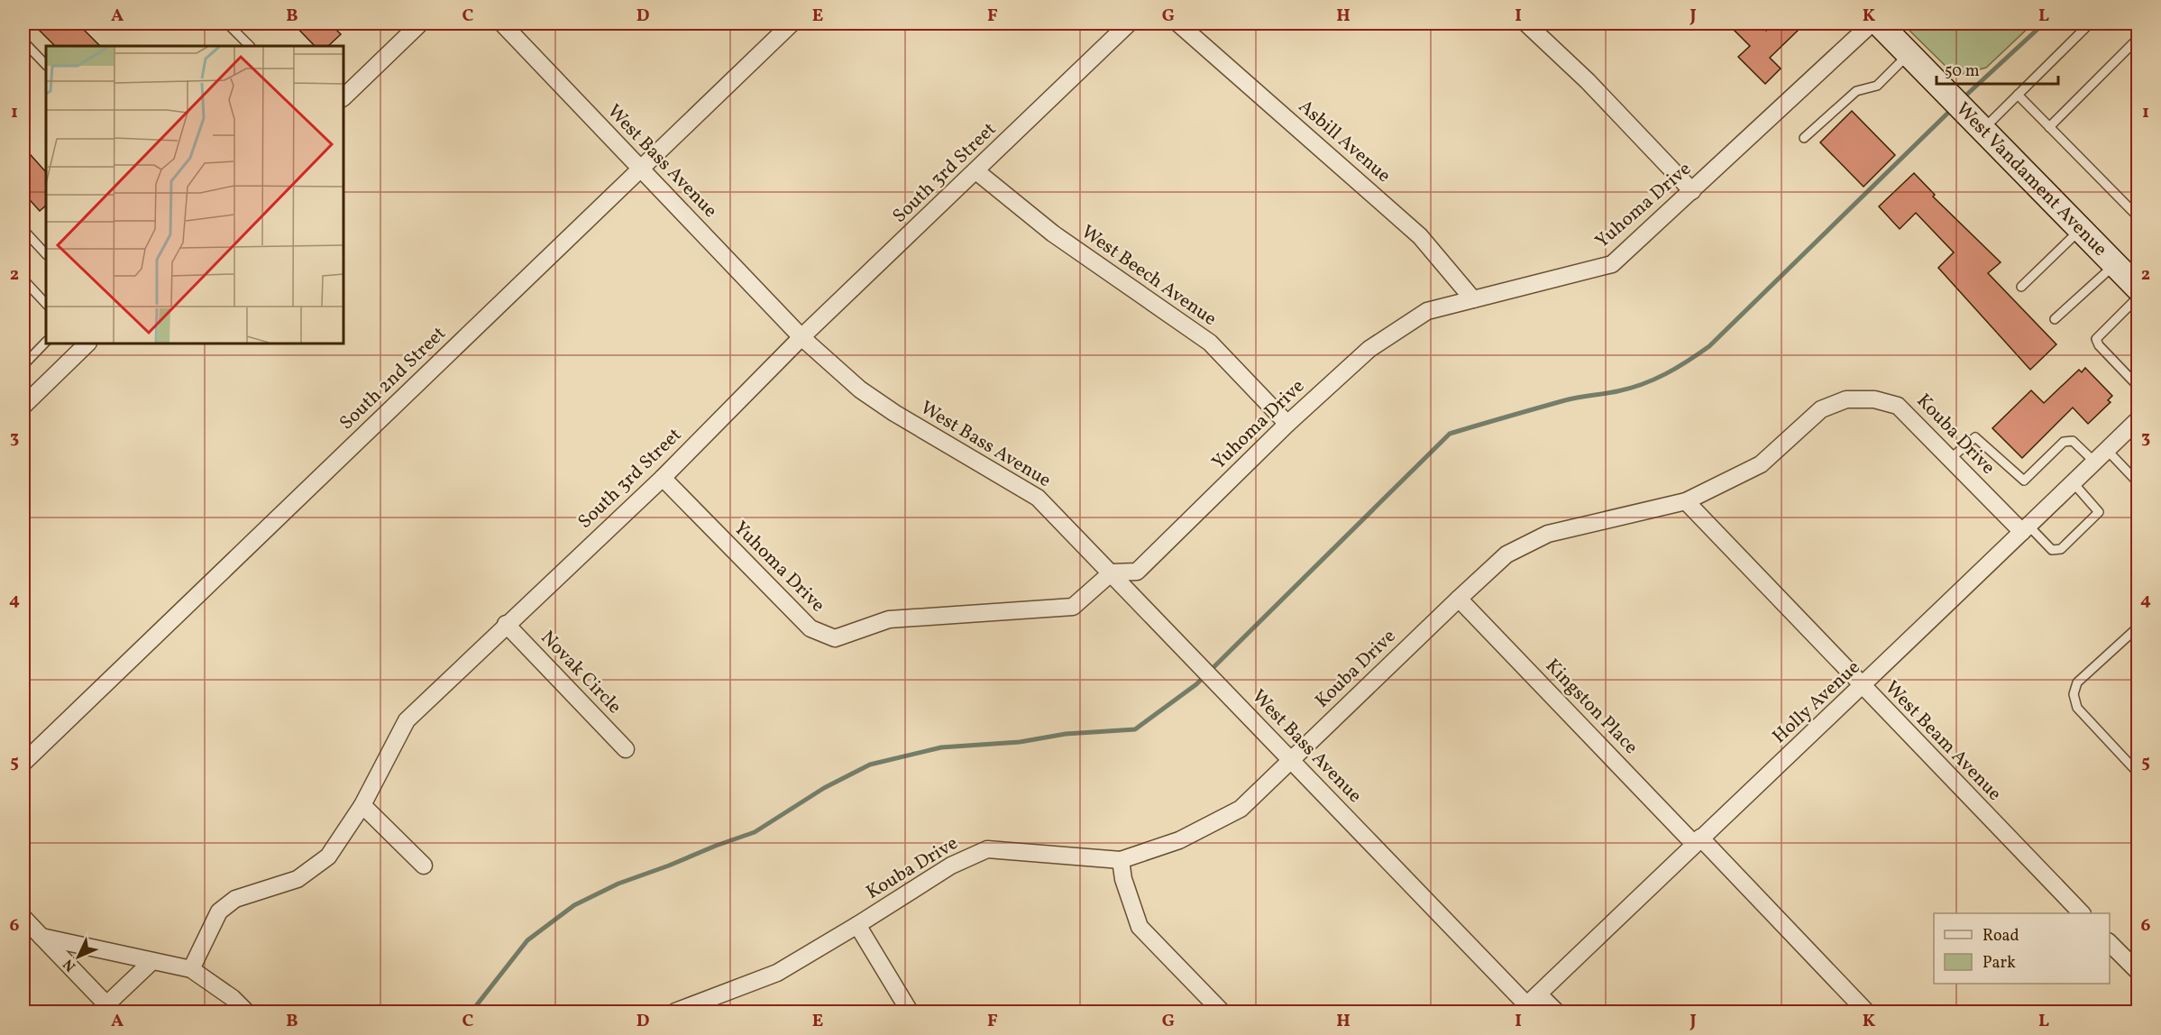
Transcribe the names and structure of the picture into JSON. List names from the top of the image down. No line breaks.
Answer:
{"streets":{"street":["Asbill Avenue","West Bass Avenue","South 3rd Street","West Vandament Avenue","Yuhoma Drive","West Beech Avenue","South 2nd Street","Kouba Drive","Novak Circle","Holly Avenue","Kingston Place","West Beam Avenue"]},"crossings":[["Asbill Avenue","Yuhoma Drive"],["West Bass Avenue","South 3rd Street"],["West Bass Avenue","Yuhoma Drive"],["West Bass Avenue","South 2nd Street"],["West Bass Avenue","Kouba Drive"],["West Bass Avenue","Holly Avenue"],["South 3rd Street","Yuhoma Drive"],["South 3rd Street","West Beech Avenue"],["South 3rd Street","Novak Circle"],["Yuhoma Drive","West Beech Avenue"],["Kouba Drive","Holly Avenue"],["Kouba Drive","Kingston Place"],["Kouba Drive","West Beam Avenue"],["Holly Avenue","Kingston Place"],["Holly Avenue","West Beam Avenue"]],"legend":["Road","Park"],"scale_bar":"50 m","north":"bottom left","grid":{"columns":["A","B","C","D","E","F","G","H","I","J","K","L"],"rows":["1","2","3","4","5","6"]}}
